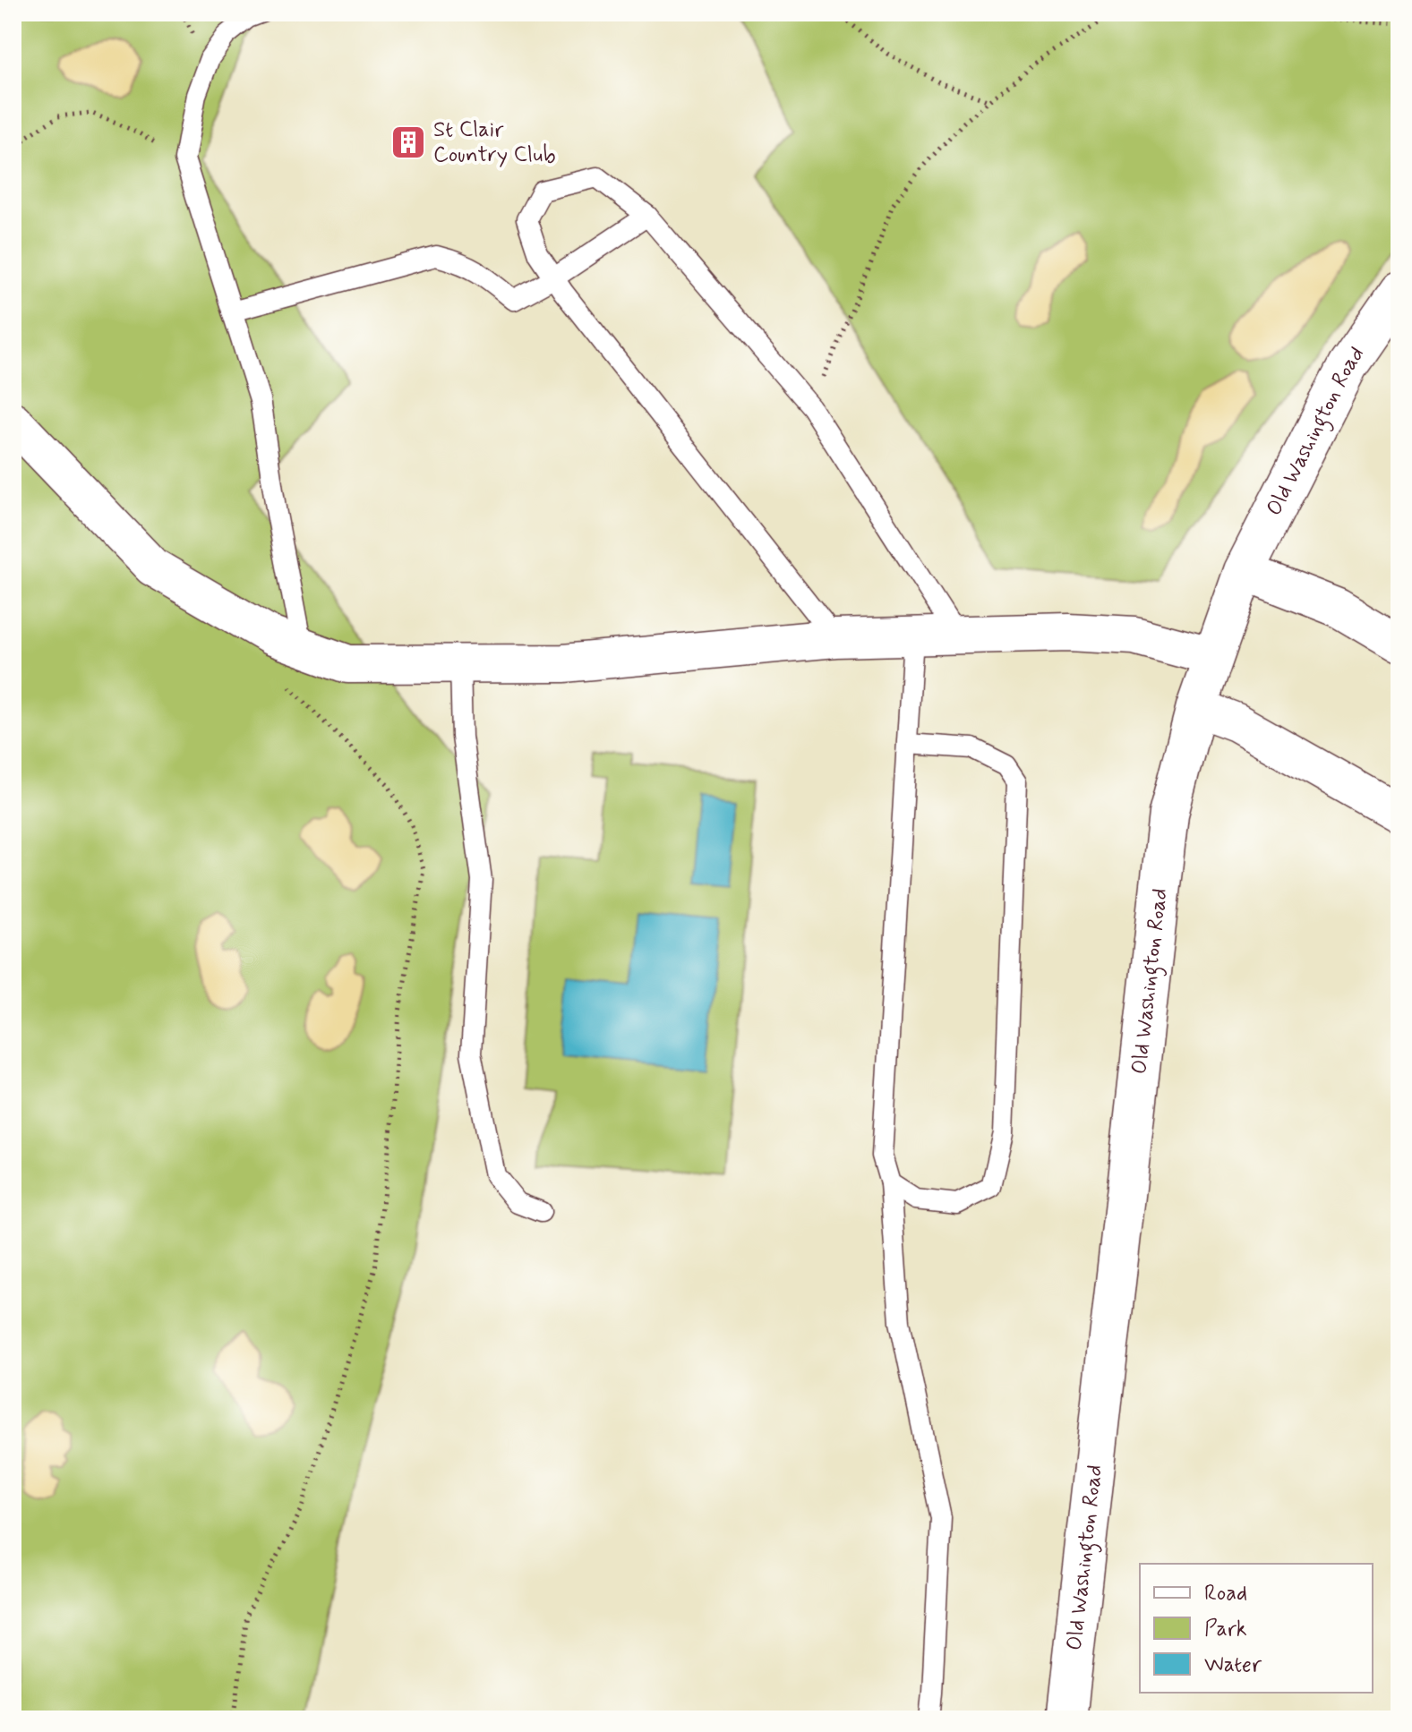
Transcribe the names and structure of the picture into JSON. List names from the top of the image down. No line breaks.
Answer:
{"streets":{"street":["Old Washington Road"]},"places":{"building":["St Clair Country Club"]},"legend":["Road","Park","Water"]}
